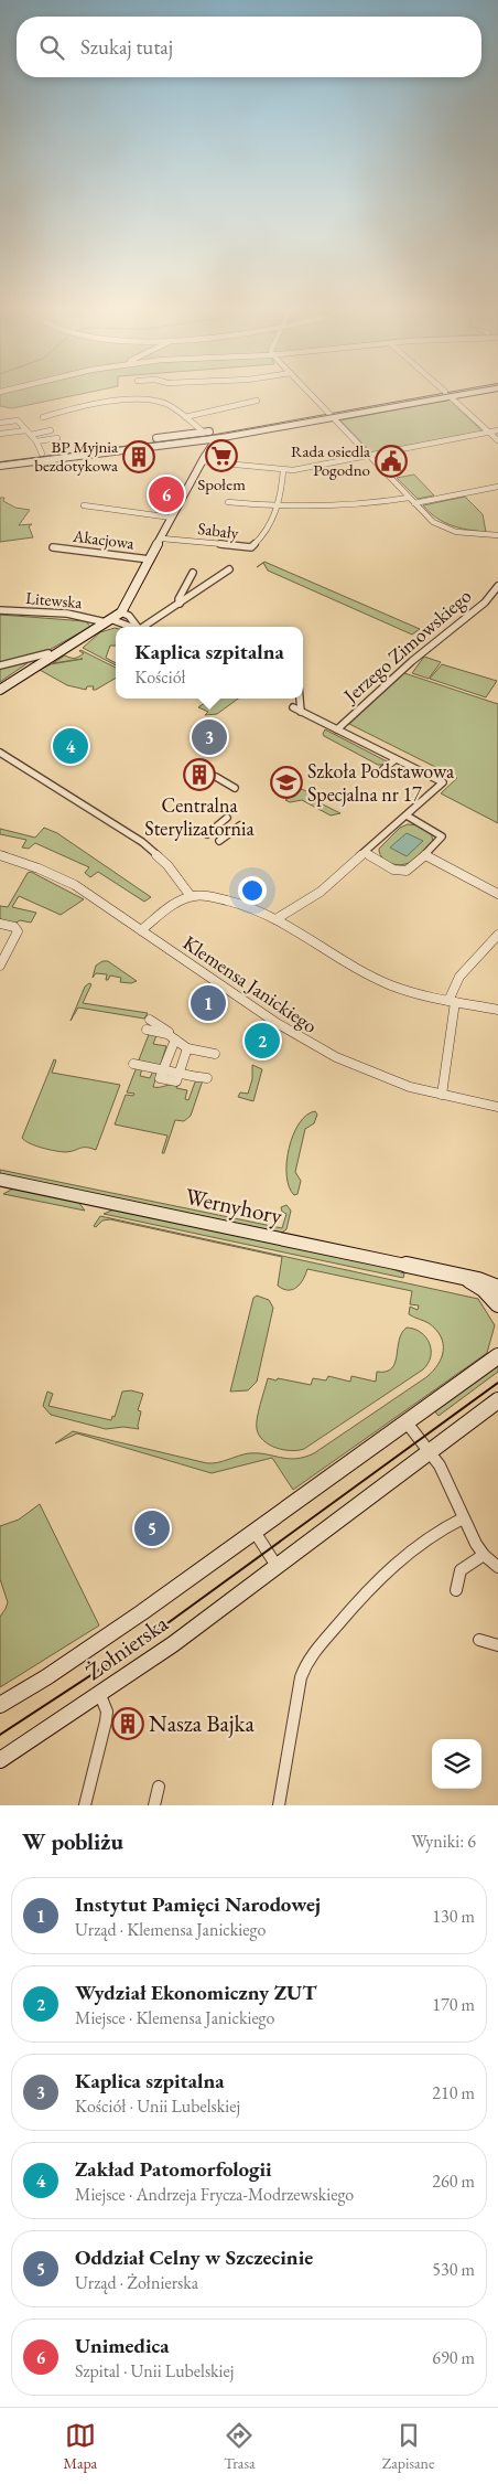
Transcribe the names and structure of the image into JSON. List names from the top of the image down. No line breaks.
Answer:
{"streets":{"street":["Sabały","Akacjowa","Litewska","Jerzego Zimowskiego","Klemensa Janickiego","Wernyhory","Żołnierska"]},"places":{"supermarket":["Społem"],"building":["BP Myjnia bezdotykowa","Centralna Sterylizatornia","Nasza Bajka"],"public building":["Rada osiedla Pogodno"],"school or university":["Szkoła Podstawowa Specjalna nr 17"]},"page":{"search":"Szukaj tutaj","pins":["6","3","4","1","2","5"],"popup":["Kaplica szpitalna","Kościół"],"heading":["W pobliżu","Wyniki: 6"],"list":[{"mark":"1","name":"Instytut Pamięci Narodowej","note":"Urząd · Klemensa Janickiego","value":"130 m"},{"mark":"2","name":"Wydział Ekonomiczny ZUT","note":"Miejsce · Klemensa Janickiego","value":"170 m"},{"mark":"3","name":"Kaplica szpitalna","note":"Kościół · Unii Lubelskiej","value":"210 m"},{"mark":"4","name":"Zakład Patomorfologii","note":"Miejsce · Andrzeja Frycza-Modrzewskiego","value":"260 m"},{"mark":"5","name":"Oddział Celny w Szczecinie","note":"Urząd · Żołnierska","value":"530 m"},{"mark":"6","name":"Unimedica","note":"Szpital · Unii Lubelskiej","value":"690 m"}],"nav":["Mapa","Trasa","Zapisane"]}}
